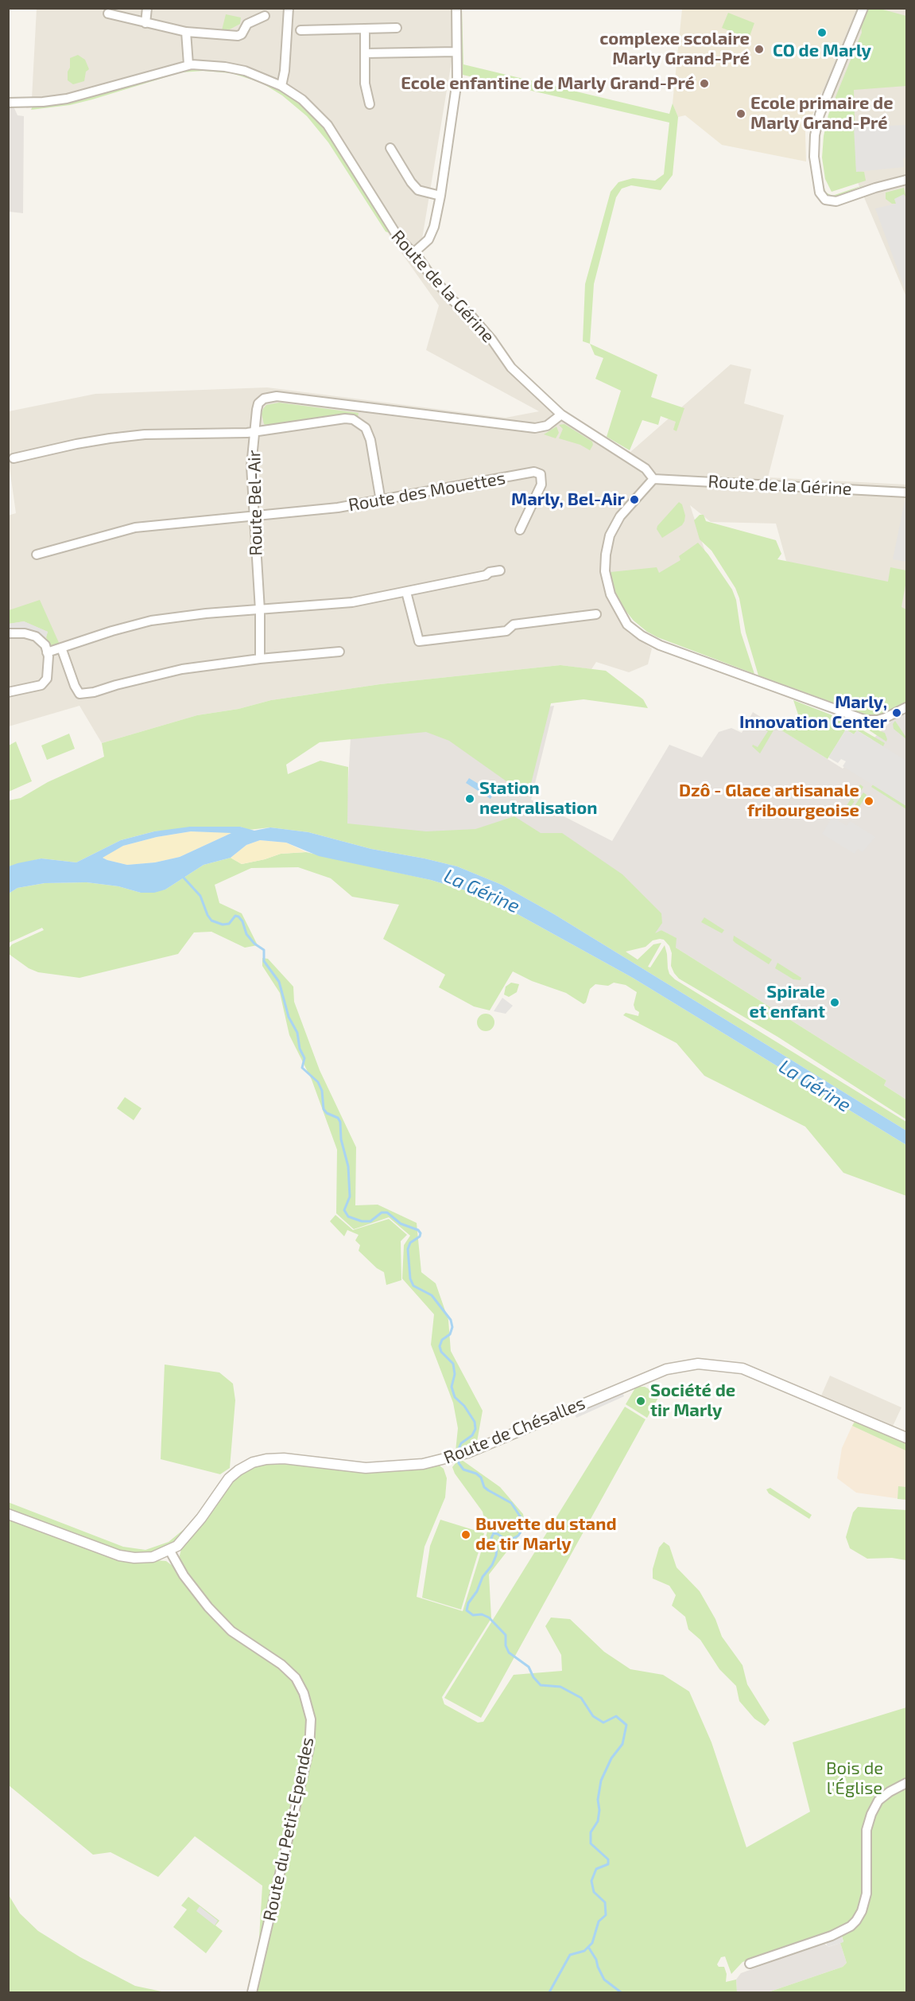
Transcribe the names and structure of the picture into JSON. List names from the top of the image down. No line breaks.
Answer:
{"streets":{"street":["Route de la Gérine","Route des Mouettes","Route Bel-Air","Route de Chésalles","Route du Petit-Ependes"]},"crossings":[["Route de la Gérine","Route Bel-Air"],["Route des Mouettes","Route Bel-Air"],["Route de Chésalles","Route du Petit-Ependes"]],"water":["La Gérine"],"parks":["Bois de l'Église"],"places":["CO de Marly","complexe scolaire Marly Grand-Pré","Ecole enfantine de Marly Grand-Pré","Ecole primaire de Marly Grand-Pré","Marly, Bel-Air","Marly, Innovation Center","Station neutralisation","Dzô - Glace artisanale fribourgeoise","Spirale et enfant","Société de tir Marly","Buvette du stand de tir Marly"]}
